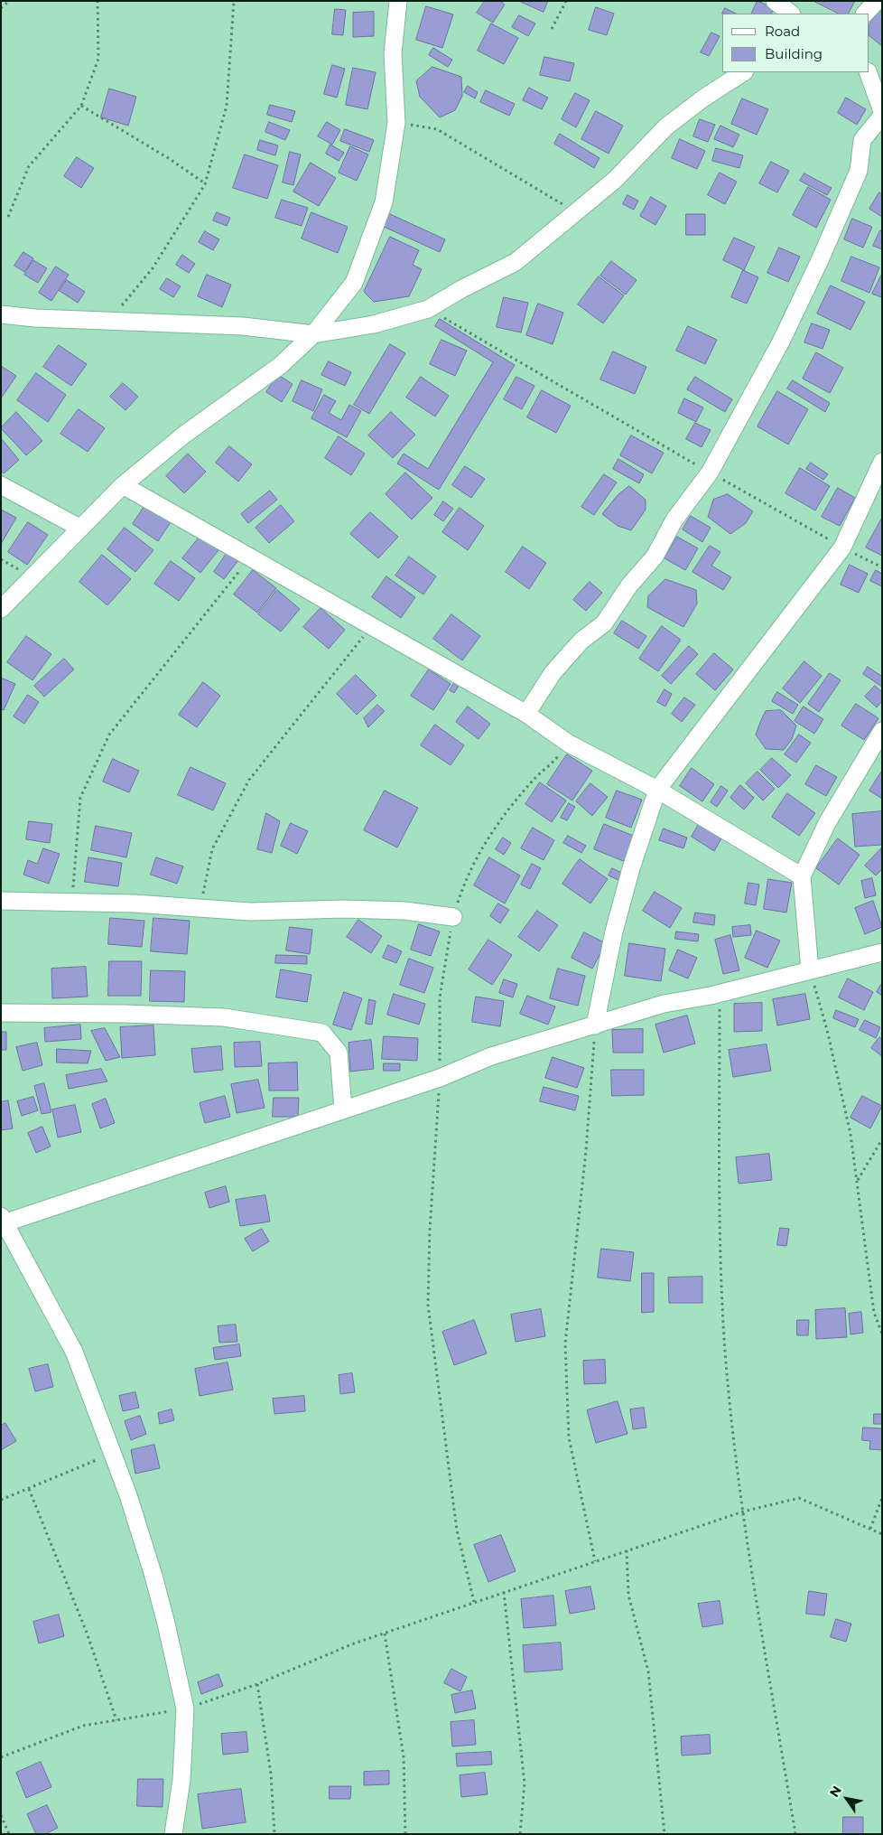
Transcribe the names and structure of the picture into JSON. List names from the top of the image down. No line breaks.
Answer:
{"legend":["Road","Building"],"north":"top left"}
